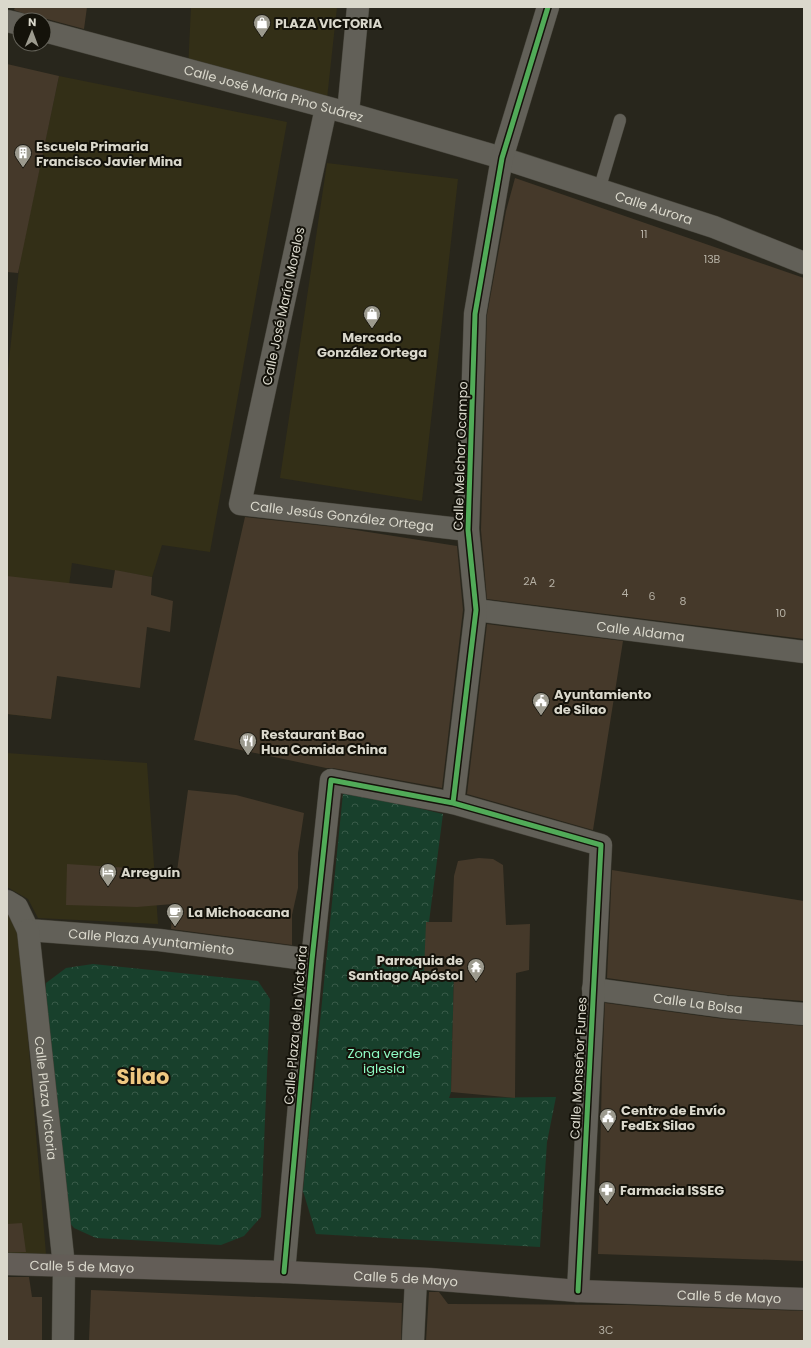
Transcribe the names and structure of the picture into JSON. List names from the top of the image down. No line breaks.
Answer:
{"streets":{"main road":["Calle 5 de Mayo"],"street":["Calle José María Pino Suárez","Calle Aurora","Calle José María Morelos","Calle Melchor Ocampo","Calle Jesús González Ortega","Calle Aldama","Calle Plaza Ayuntamiento","Calle La Bolsa","Calle Plaza de la Victoria","Calle Monseñor Funes","Calle Plaza Victoria"]},"crossings":[["Calle José María Pino Suárez","Calle Aurora"],["Calle José María Pino Suárez","Calle José María Morelos"],["Calle José María Pino Suárez","Calle Melchor Ocampo"],["Calle Aurora","Calle Melchor Ocampo"],["Calle José María Morelos","Calle Jesús González Ortega"],["Calle Melchor Ocampo","Calle Jesús González Ortega"],["Calle Melchor Ocampo","Calle Aldama"],["Calle Melchor Ocampo","Calle Plaza de la Victoria"],["Calle Melchor Ocampo","Calle Monseñor Funes"],["Calle Plaza Ayuntamiento","Calle Plaza de la Victoria"],["Calle Plaza Ayuntamiento","Calle Plaza Victoria"],["Calle La Bolsa","Calle Monseñor Funes"],["Calle Plaza de la Victoria","Calle Monseñor Funes"],["Calle Plaza de la Victoria","Calle 5 de Mayo"],["Calle Monseñor Funes","Calle 5 de Mayo"],["Calle Plaza Victoria","Calle 5 de Mayo"]],"districts":["Silao"],"parks":["Zona verde iglesia"],"places":{"shop":["PLAZA VICTORIA","Mercado González Ortega"],"building":["Escuela Primaria Francisco Javier Mina"],"public building":["Ayuntamiento de Silao","Centro de Envío FedEx Silao"],"restaurant":["Restaurant Bao Hua Comida China"],"hotel":["Arreguín"],"cafe":["La Michoacana"],"temple":["Parroquia de Santiago Apóstol"],"pharmacy":["Farmacia ISSEG"]},"house_numbers":["11","13B","2A","2","4","6","8","10","3C"],"north":"top"}
